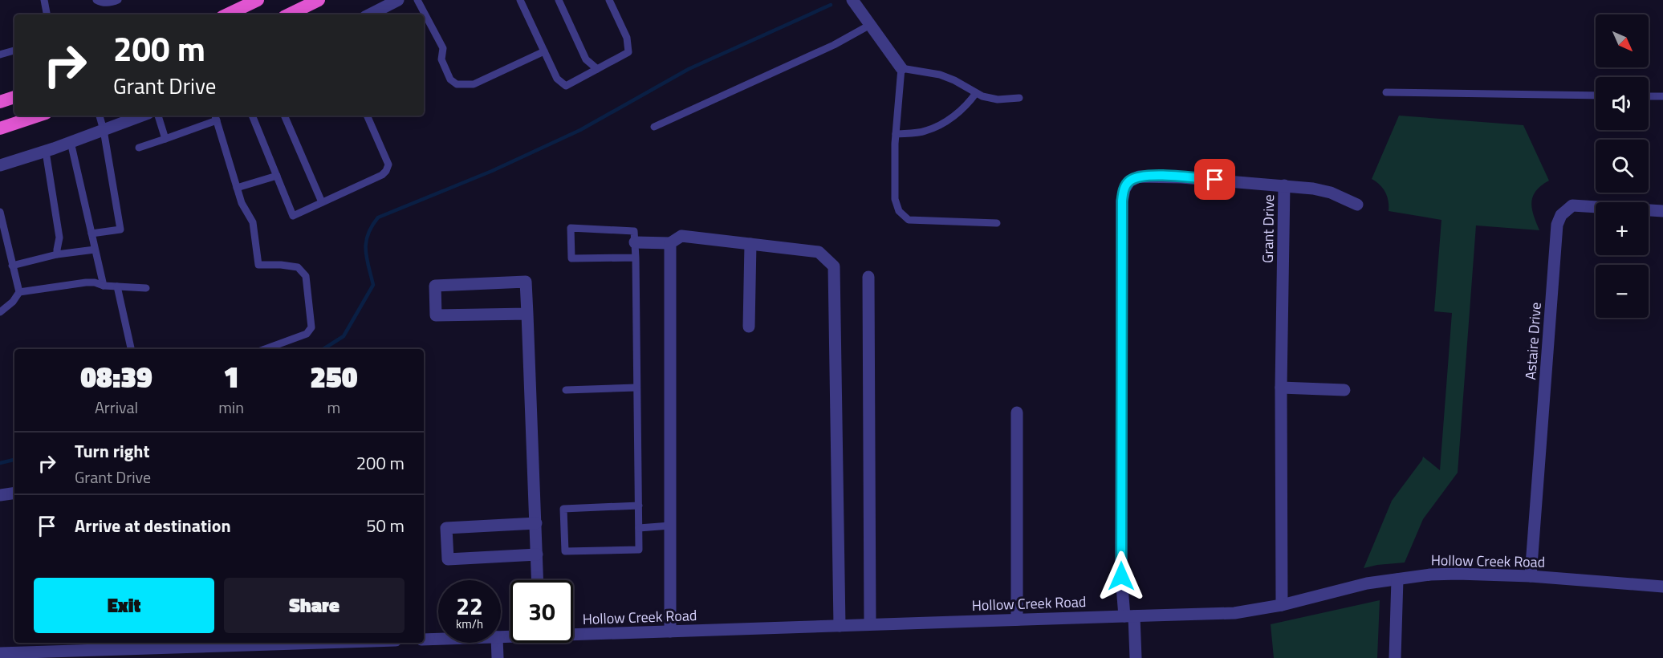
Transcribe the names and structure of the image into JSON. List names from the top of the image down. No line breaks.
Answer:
{"streets":{"street":["Grant Drive","Astaire Drive","Hollow Creek Road"]},"crossings":[["Grant Drive","Hollow Creek Road"],["Astaire Drive","Hollow Creek Road"]],"north":"bottom right","page":{"map_buttons":["+","−"],"turn":["200 m","Grant Drive"],"eta":["08:39","Arrival","1","min","250","m"],"list":[{"name":"Turn right","note":"Grant Drive","value":"200 m"},{"name":"Arrive at destination","value":"50 m"}],"buttons":["Exit","Share"],"speed":"22 km/h","limit":"30"}}
